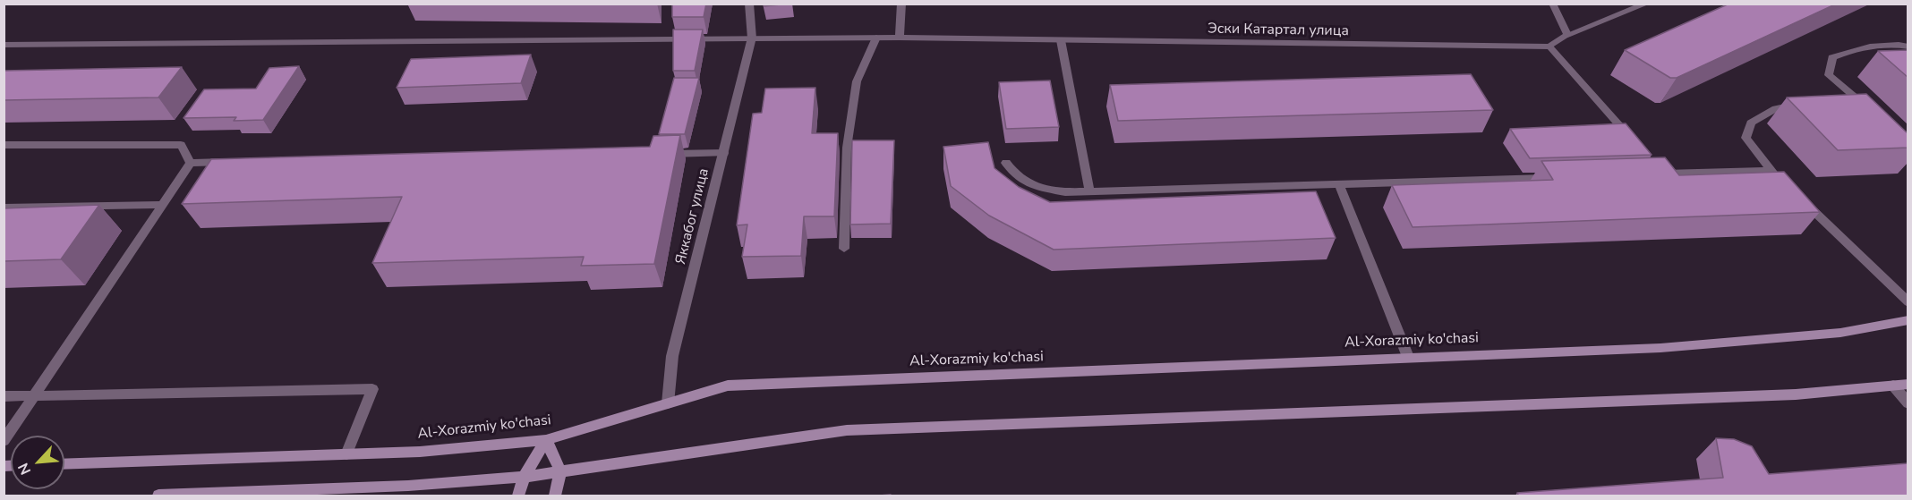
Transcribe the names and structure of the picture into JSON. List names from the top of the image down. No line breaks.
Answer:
{"streets":{"main road":["Al-Xorazmiy ko'chasi"],"street":["Эски Катартал улица","Яккабог улица"]},"crossings":[["Эски Катартал улица","Яккабог улица"],["Яккабог улица","Al-Xorazmiy ko'chasi"]],"north":"bottom left"}
